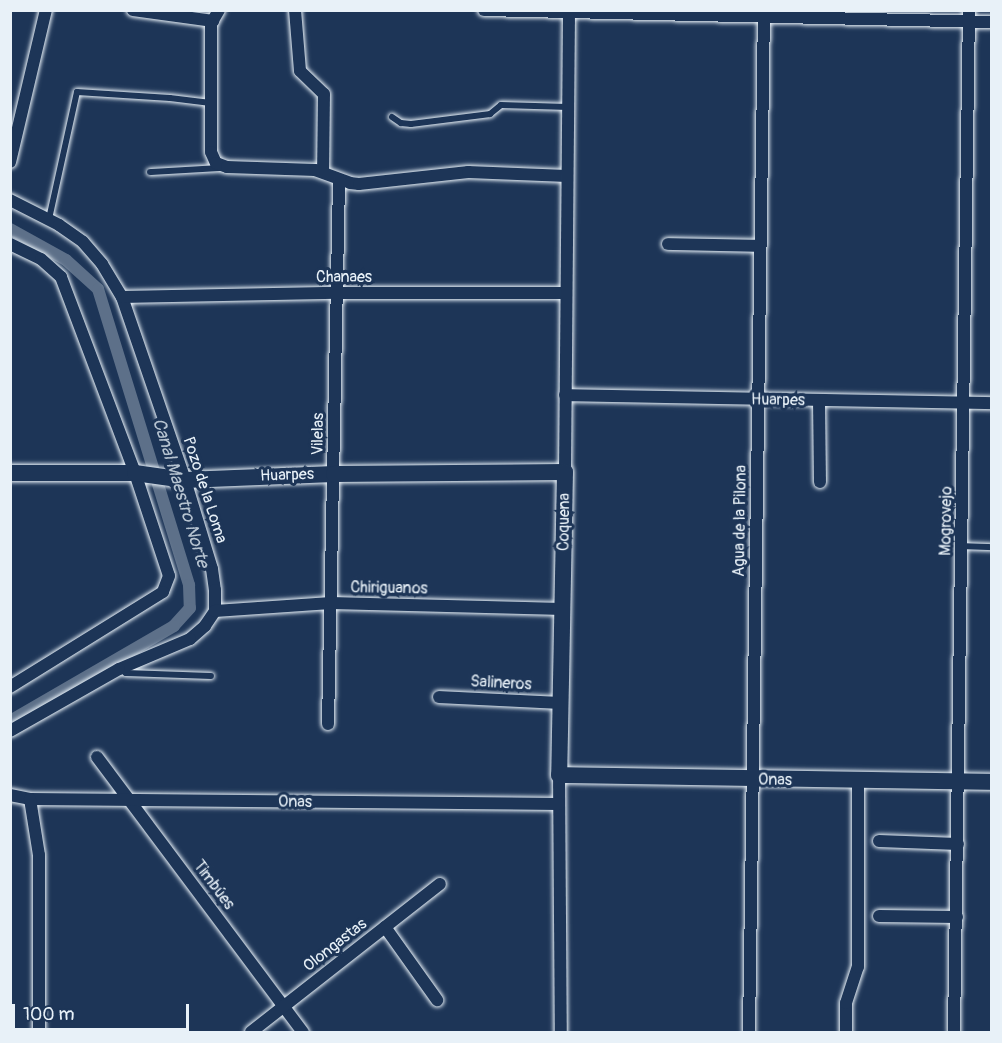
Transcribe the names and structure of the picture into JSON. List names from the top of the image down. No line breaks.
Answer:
{"streets":{"main road":["Huarpes","Coquena","Onas"],"street":["Chanaes","Vilelas","Pozo de la Loma","Agua de la Pilona","Mogrovejo","Chiriguanos","Salineros","Timbúes","Olongastas"]},"crossings":[["Chanaes","Vilelas"],["Chanaes","Pozo de la Loma"],["Chanaes","Coquena"],["Huarpes","Vilelas"],["Huarpes","Pozo de la Loma"],["Huarpes","Agua de la Pilona"],["Huarpes","Mogrovejo"],["Huarpes","Coquena"],["Vilelas","Chiriguanos"],["Pozo de la Loma","Chiriguanos"],["Agua de la Pilona","Onas"],["Mogrovejo","Onas"],["Coquena","Chiriguanos"],["Coquena","Salineros"],["Coquena","Onas"],["Onas","Timbúes"],["Timbúes","Olongastas"]],"water":["Canal Maestro Norte"],"scale_bar":"100 m"}
